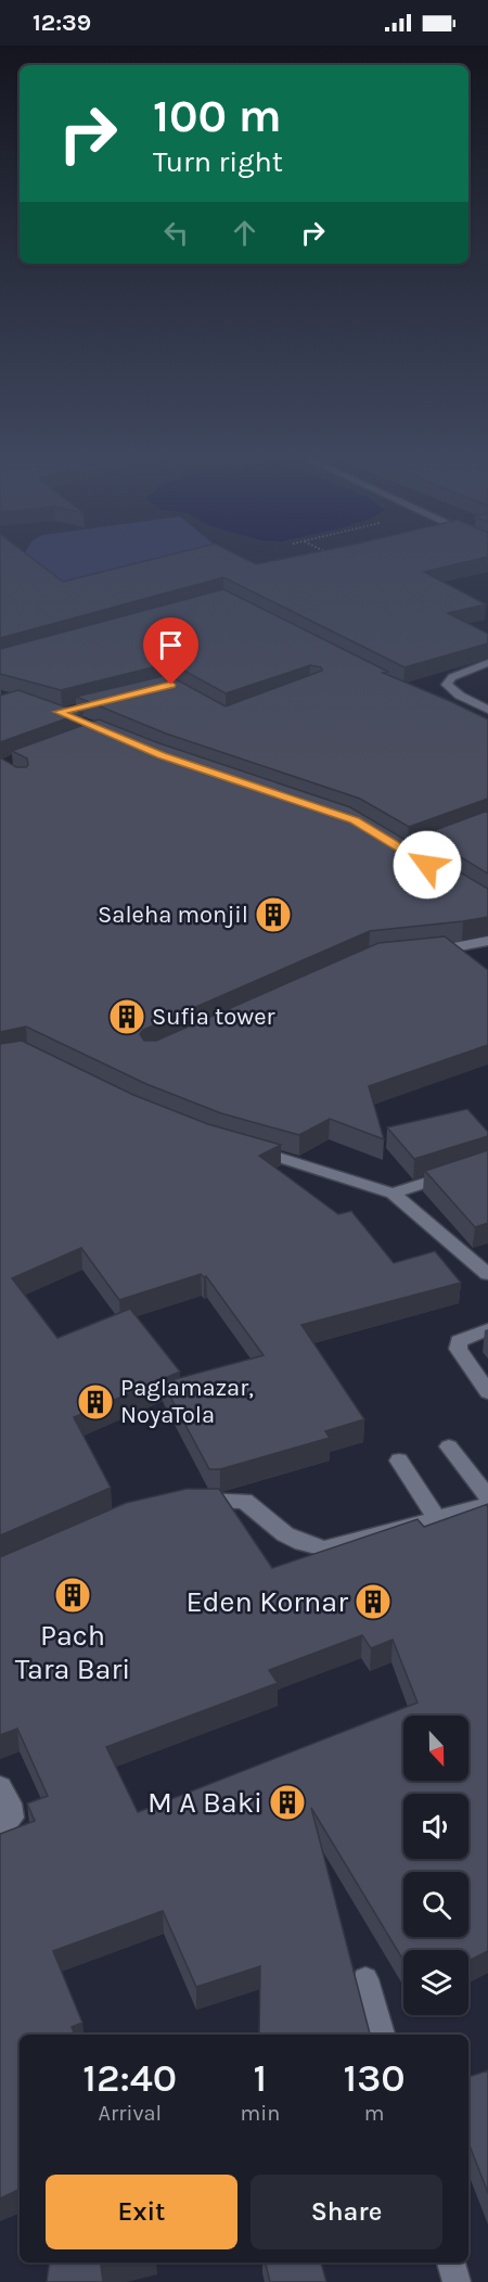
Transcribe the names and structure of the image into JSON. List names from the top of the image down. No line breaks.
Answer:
{"places":{"building":["Saleha monjil","Sufia tower","Paglamazar, NoyaTola","Pach Tara Bari","Eden Kornar","M A Baki"]},"north":"bottom","page":{"status":"12:39","turn":["100 m","Turn right"],"eta":["12:40","Arrival","1","min","130","m"],"buttons":["Exit","Share"]}}
